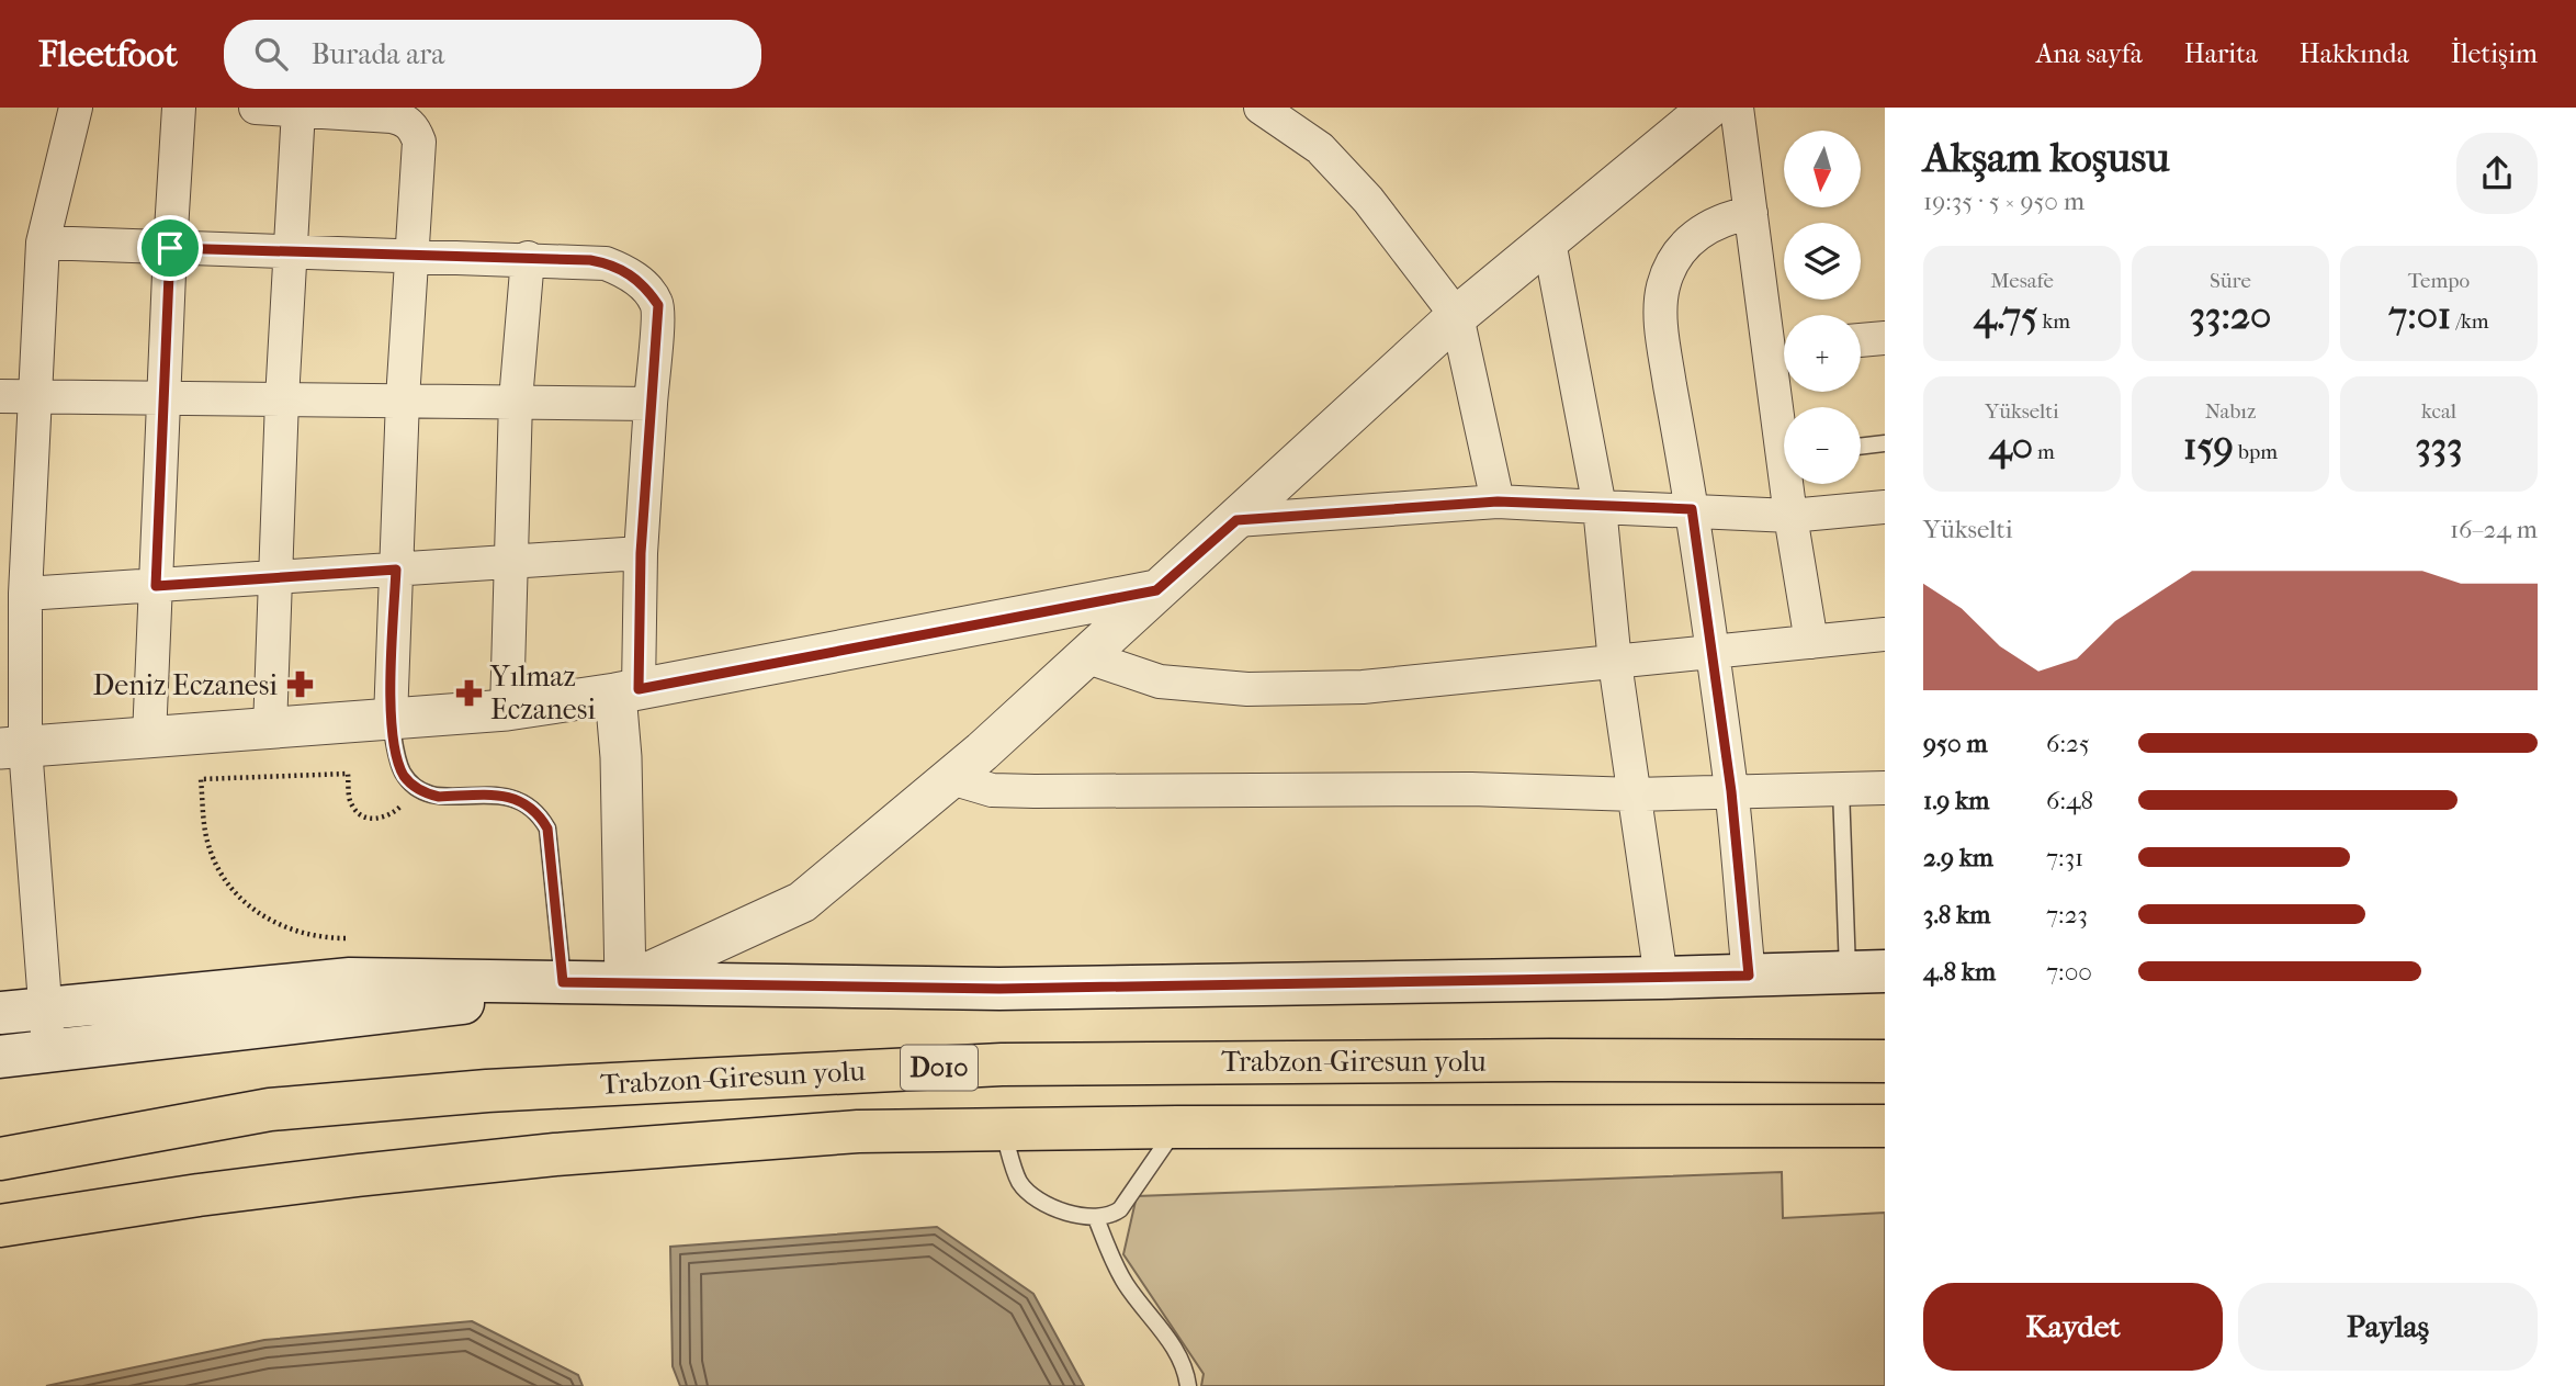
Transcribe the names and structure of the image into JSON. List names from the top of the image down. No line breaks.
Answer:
{"streets":{"highway":["Trabzon-Giresun yolu","D010"]},"places":{"pharmacy":["Deniz Eczanesi","Yılmaz Eczanesi"]},"north":"bottom","page":{"header":"Fleetfoot","search":"Burada ara","nav":["Ana sayfa","Harita","Hakkında","İletişim"],"heading":["Akşam koşusu","19:35 · 5 × 950 m"],"map_buttons":["+","−"],"stats":[["Mesafe","4.75 km"],["Süre","33:20"],["Tempo","7:01 /km"],["Yükselti","40 m"],["Nabız","159 bpm"],["kcal","333"]],"chart":["Yükselti","16–24 m"],"list":[{"name":"950 m","note":"6:25"},{"name":"1.9 km","note":"6:48"},{"name":"2.9 km","note":"7:31"},{"name":"3.8 km","note":"7:23"},{"name":"4.8 km","note":"7:00"}],"buttons":["Kaydet","Paylaş"]}}
